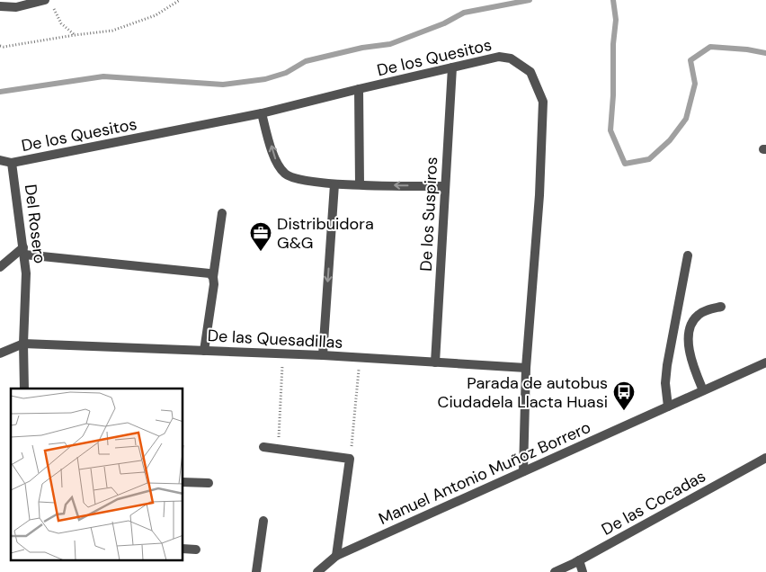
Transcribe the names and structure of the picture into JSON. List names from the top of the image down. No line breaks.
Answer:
{"streets":{"street":["De los Quesitos","De los Suspiros","Del Rosero","De las Quesadillas","Manuel Antonio Muñoz Borrero","De las Cocadas"]},"crossings":[["De los Quesitos","De los Suspiros"],["De los Quesitos","Del Rosero"],["De los Quesitos","De las Quesadillas"],["De los Quesitos","Manuel Antonio Muñoz Borrero"],["De los Suspiros","De las Quesadillas"],["Del Rosero","De las Quesadillas"]],"places":{"office":["Distribuidora G&G"],"bus stop":["Parada de autobus Ciudadela Llacta Huasi"]}}
